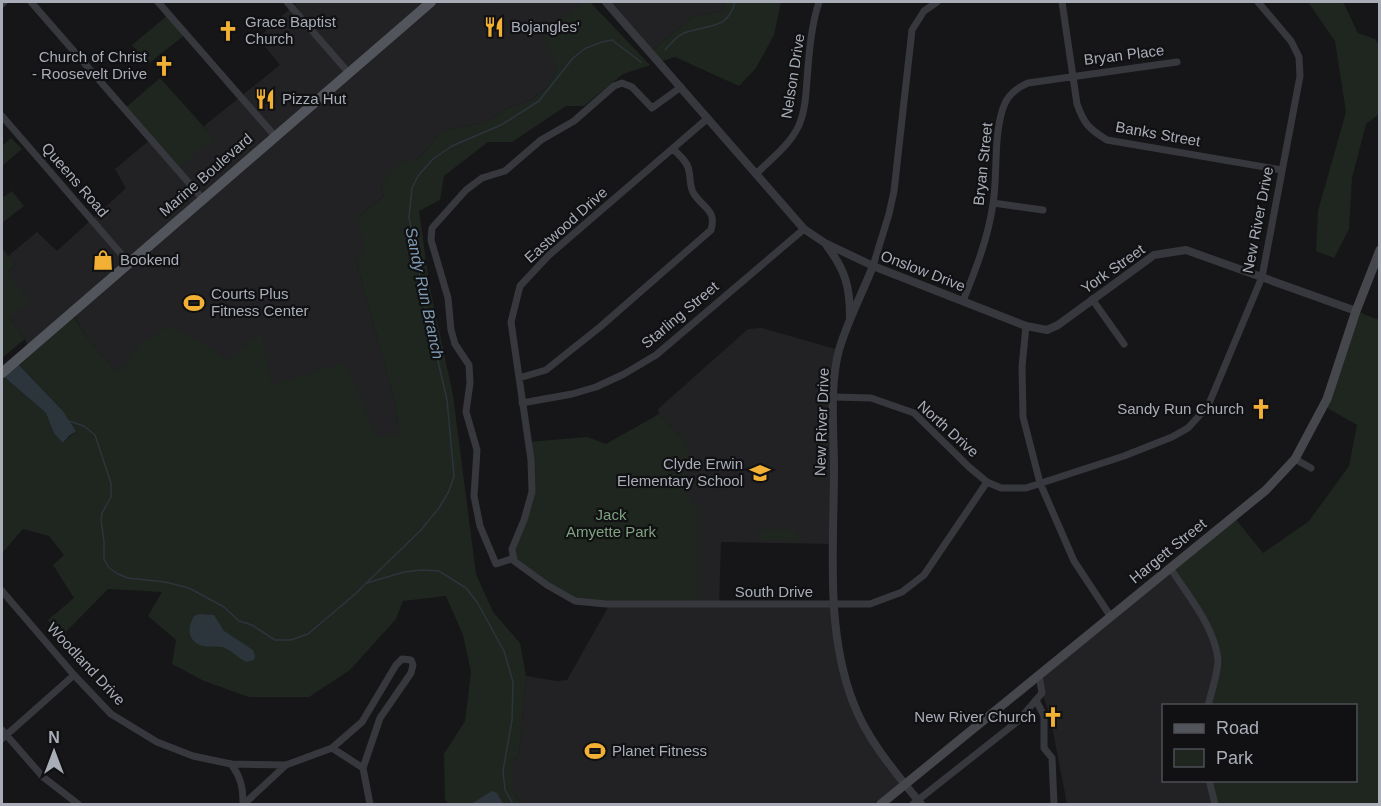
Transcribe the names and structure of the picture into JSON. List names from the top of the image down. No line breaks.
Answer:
{"streets":{"main road":["Marine Boulevard","Hargett Street"],"street":["Bryan Place","Nelson Drive","Banks Street","Bryan Street","Queens Road","New River Drive","Eastwood Drive","York Street","Onslow Drive","Starling Street","North Drive","South Drive","Woodland Drive"]},"crossings":[["Bryan Place","Banks Street"],["Bryan Place","Bryan Street"],["Nelson Drive","Onslow Drive"],["Banks Street","Bryan Street"],["Banks Street","New River Drive"],["Bryan Street","Onslow Drive"],["Marine Boulevard","Queens Road"],["New River Drive","York Street"],["New River Drive","Onslow Drive"],["New River Drive","North Drive"],["New River Drive","Hargett Street"],["New River Drive","South Drive"],["Eastwood Drive","Onslow Drive"],["Eastwood Drive","Starling Street"],["Eastwood Drive","South Drive"],["York Street","Onslow Drive"],["York Street","Hargett Street"],["Onslow Drive","Starling Street"],["North Drive","South Drive"]],"water":["Sandy Run Branch"],"parks":["Jack Amyette Park"],"places":{"restaurant":["Bojangles'","Pizza Hut"],"church":["Grace Baptist Church","Church of Christ - Roosevelt Drive","Sandy Run Church","New River Church"],"shop":["Bookend"],"sports":["Courts Plus Fitness Center","Planet Fitness"],"school or university":["Clyde Erwin Elementary School"]},"legend":["Road","Park"],"north":"top"}
